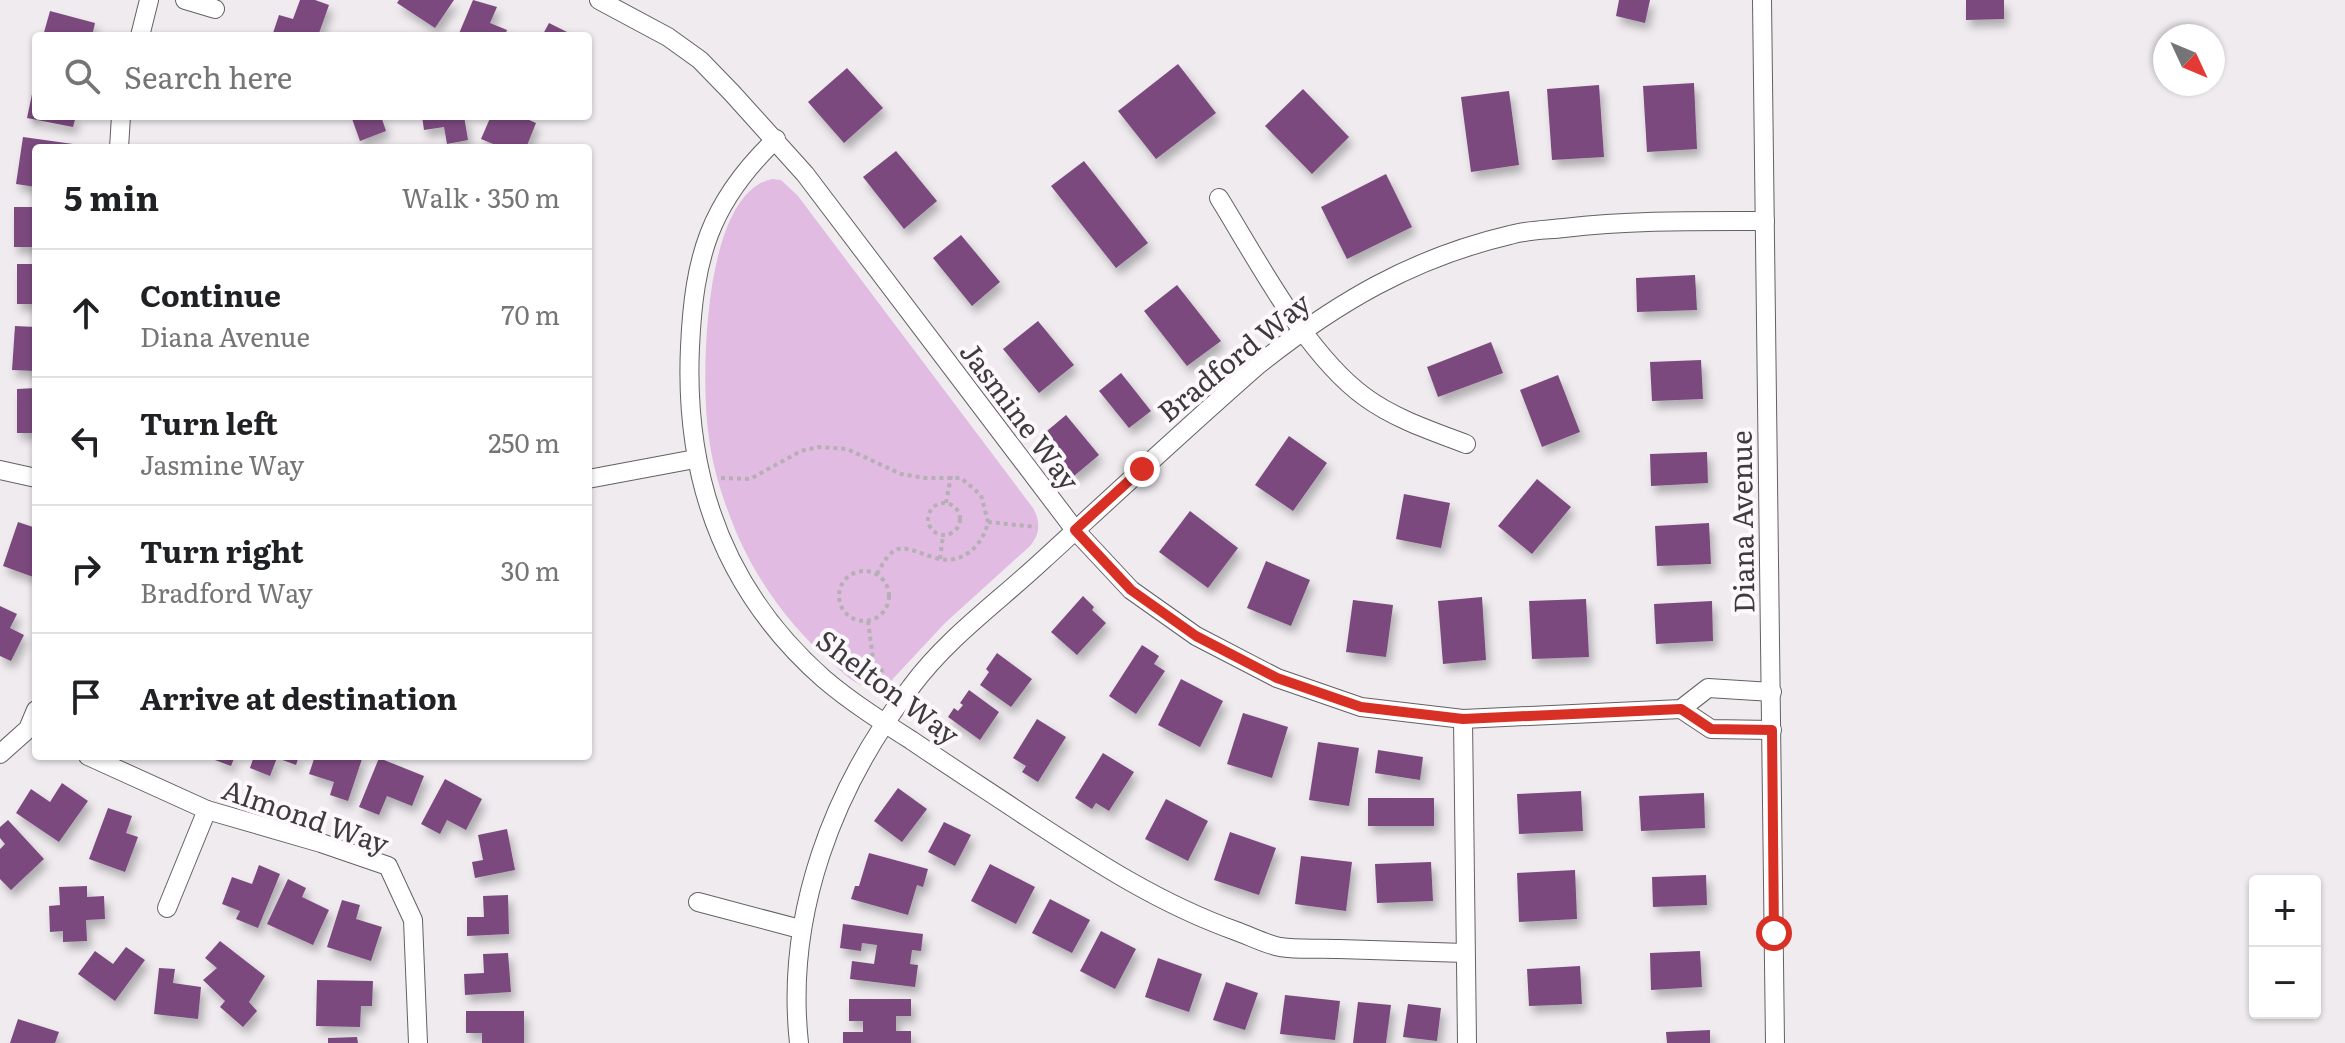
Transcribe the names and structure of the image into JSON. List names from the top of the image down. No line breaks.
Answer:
{"streets":{"street":["Bradford Way","Jasmine Way","Diana Avenue","Shelton Way","Almond Way"]},"crossings":[["Bradford Way","Jasmine Way"],["Bradford Way","Diana Avenue"],["Bradford Way","Shelton Way"],["Jasmine Way","Diana Avenue"],["Jasmine Way","Shelton Way"]],"north":"bottom right","page":{"search":"Search here","heading":["5 min","Walk · 350 m"],"list":[["Continue","Diana Avenue","70 m"],["Turn left","Jasmine Way","250 m"],["Turn right","Bradford Way","30 m"],"Arrive at destination"],"map_buttons":["+","−"]}}
